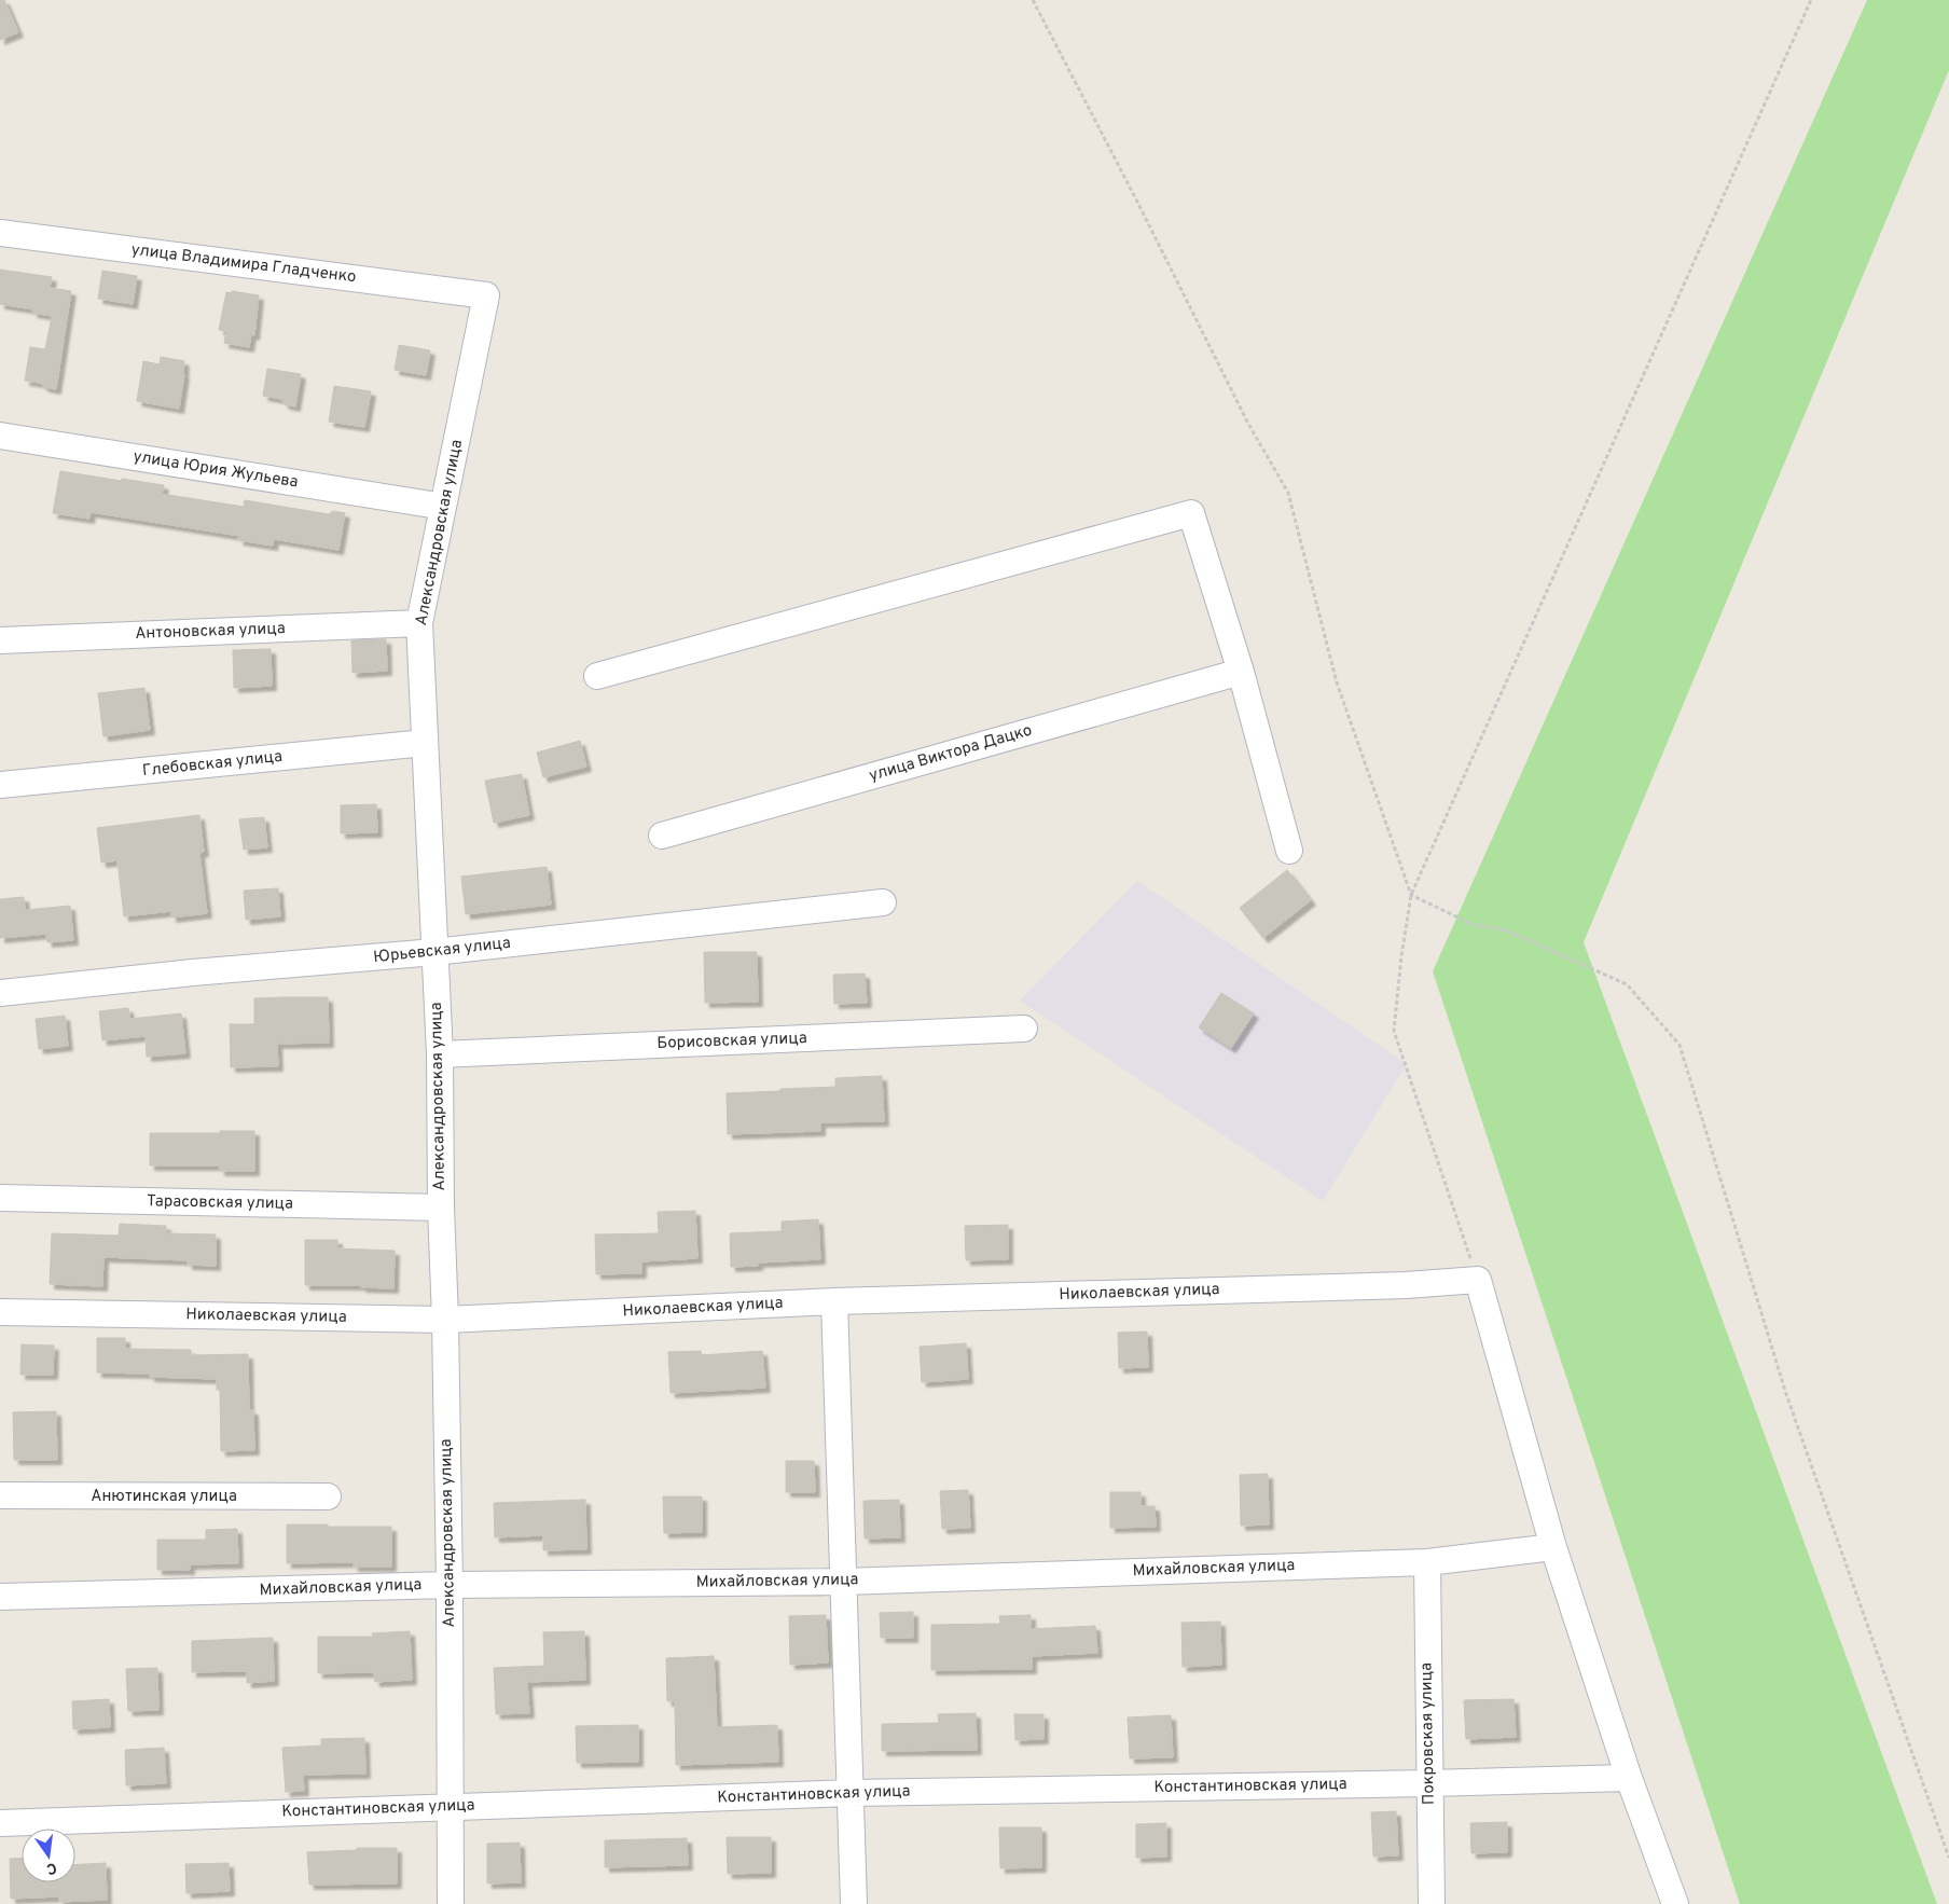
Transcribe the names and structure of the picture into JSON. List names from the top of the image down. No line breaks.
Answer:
{"streets":{"street":["улица Владимира Гладченко","улица Юрия Жульева","Александровская улица","Антоновская улица","улица Виктора Дацко","Глебовская улица","Юрьевская улица","Борисовская улица","Тарасовская улица","Николаевская улица","Анютинская улица","Михайловская улица","Покровская улица","Константиновская улица"]},"crossings":[["улица Владимира Гладченко","Александровская улица"],["Александровская улица","Антоновская улица"],["Александровская улица","Глебовская улица"],["Александровская улица","Юрьевская улица"],["Александровская улица","Борисовская улица"],["Александровская улица","Тарасовская улица"],["Александровская улица","Николаевская улица"],["Александровская улица","Михайловская улица"],["Александровская улица","Константиновская улица"],["Михайловская улица","Покровская улица"],["Покровская улица","Константиновская улица"]],"north":"bottom"}
